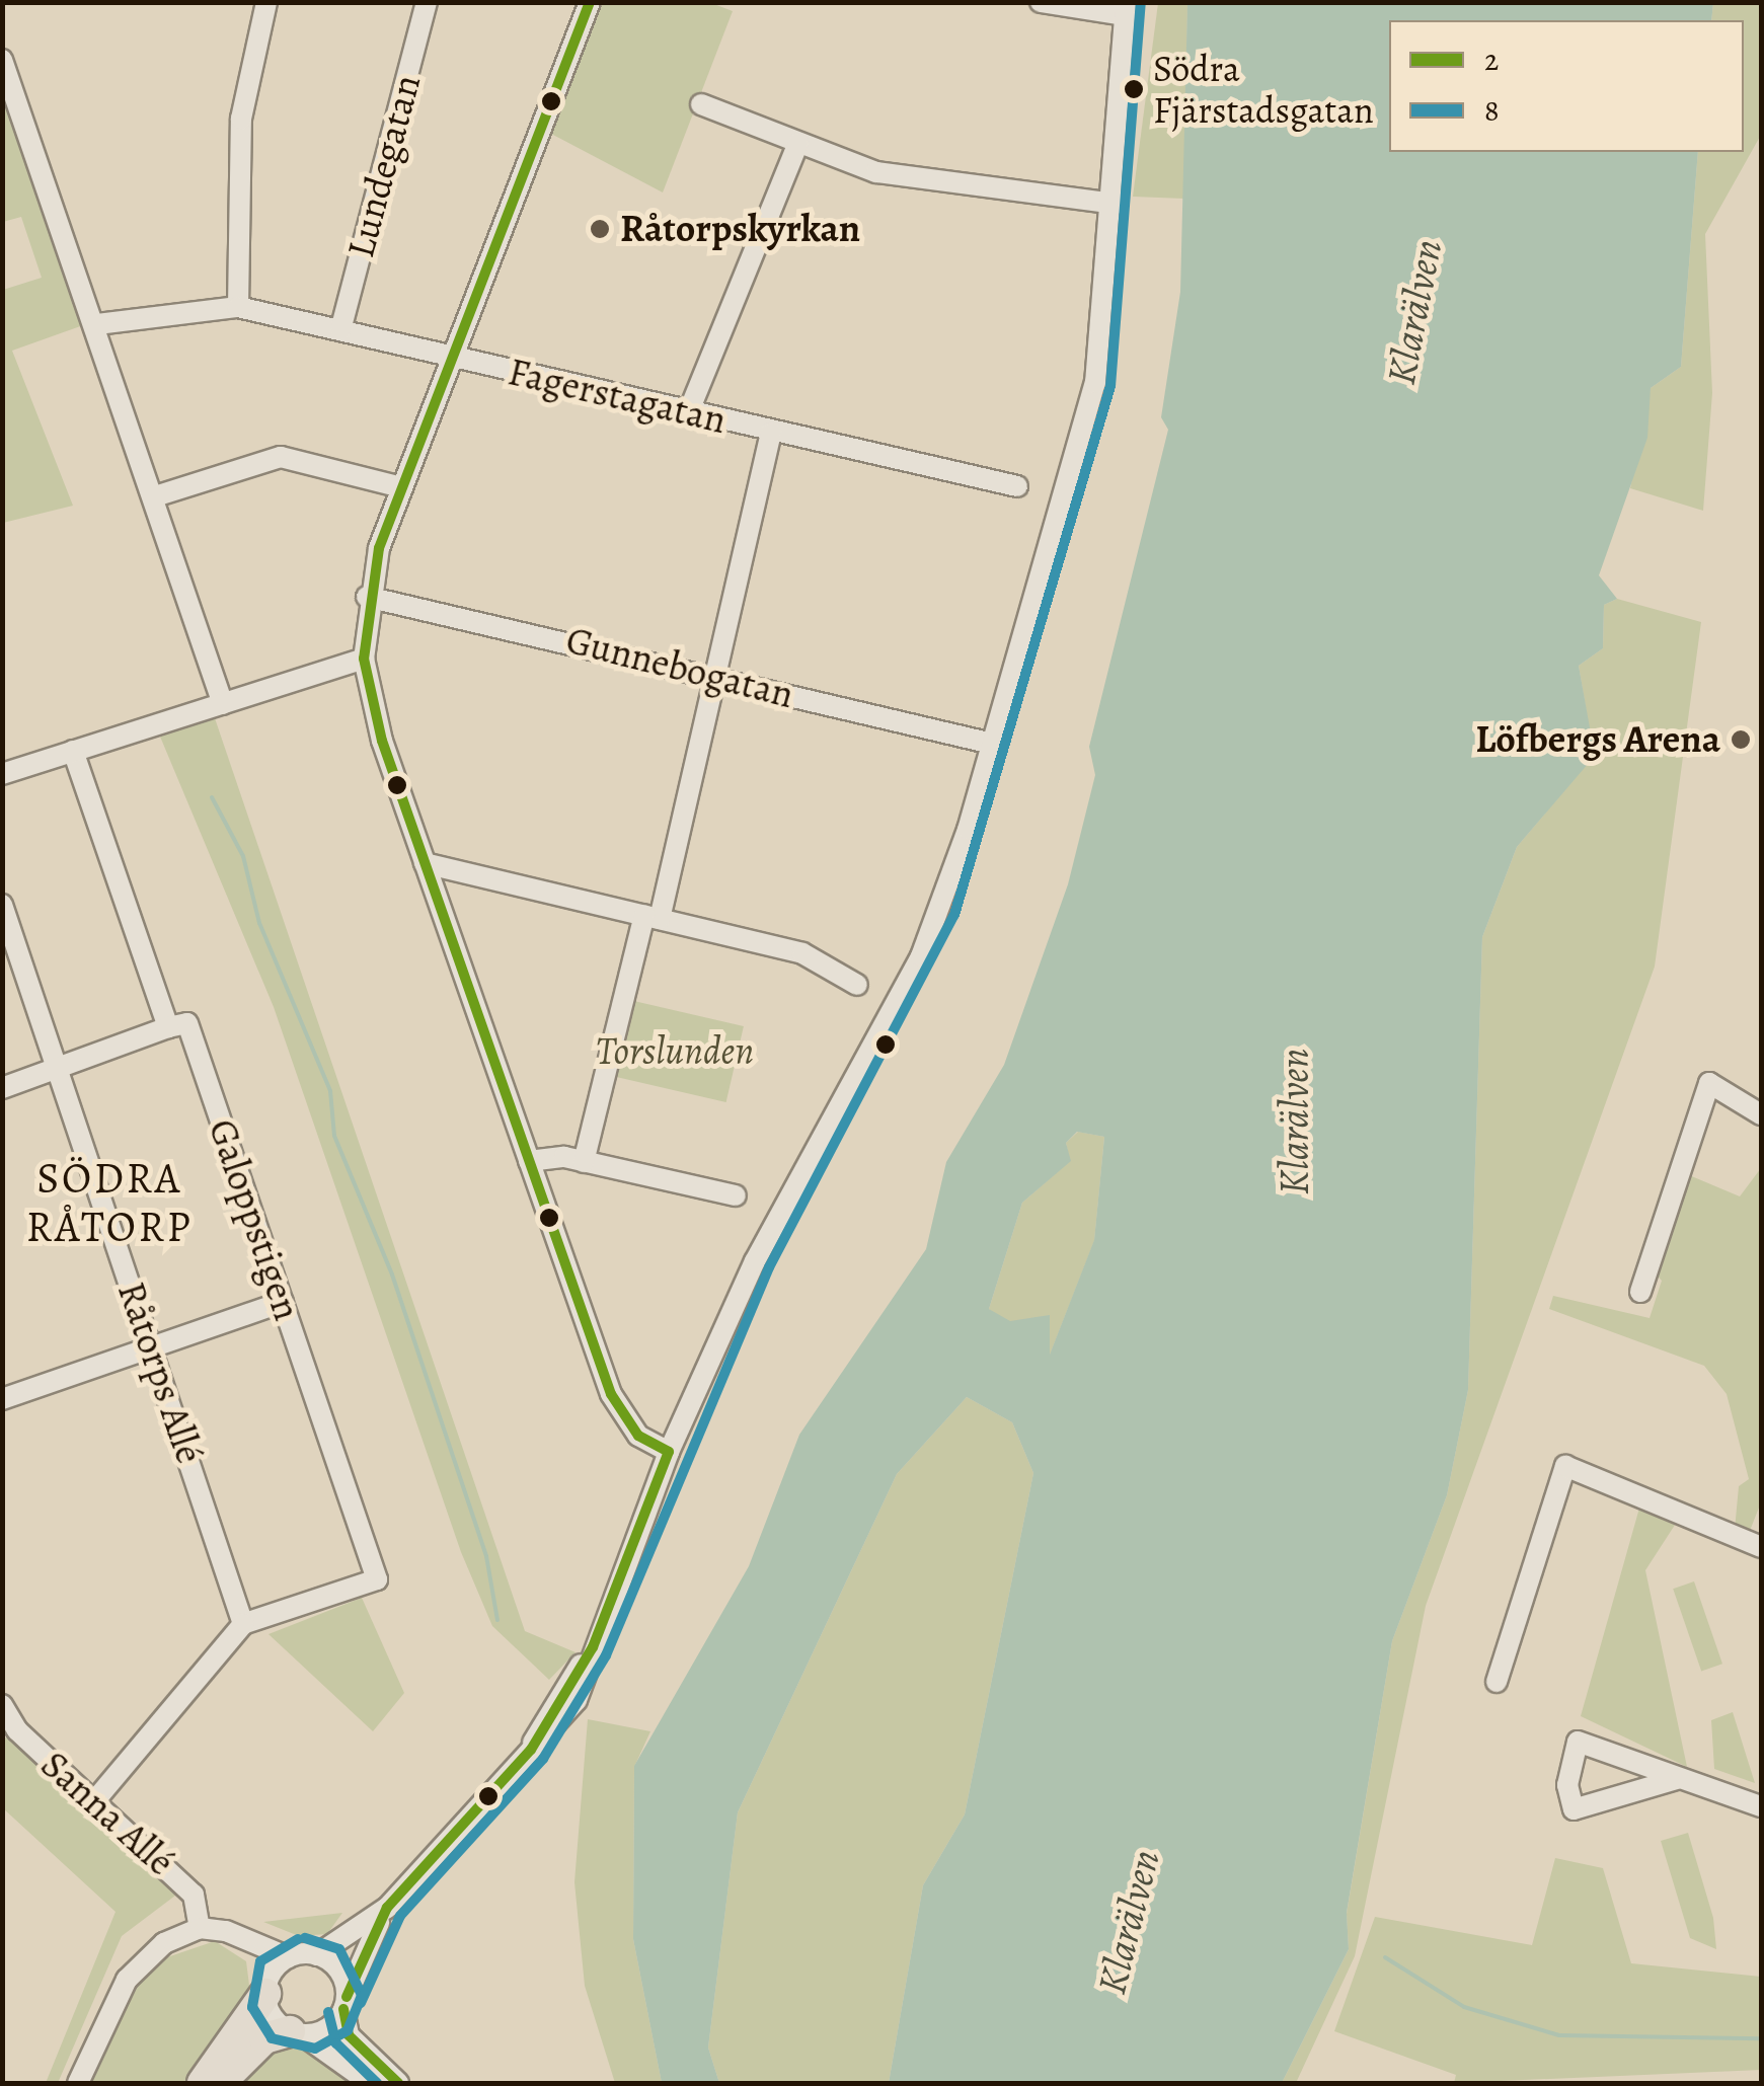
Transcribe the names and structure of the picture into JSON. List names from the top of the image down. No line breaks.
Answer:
{"streets":{"street":["Lundegatan","Fagerstagatan","Gunnebogatan","Galoppstigen","Råtorps Allé","Sanna Allé"]},"crossings":[["Lundegatan","Fagerstagatan"],["Galoppstigen","Råtorps Allé"]],"districts":["SÖDRA RÅTORP"],"water":["Klarälven"],"parks":["Torslunden"],"places":["Södra Fjärstadsgatan","Råtorpskyrkan","Löfbergs Arena"],"lines":["transit line 2","transit line 8"],"legend":["2","8"]}
